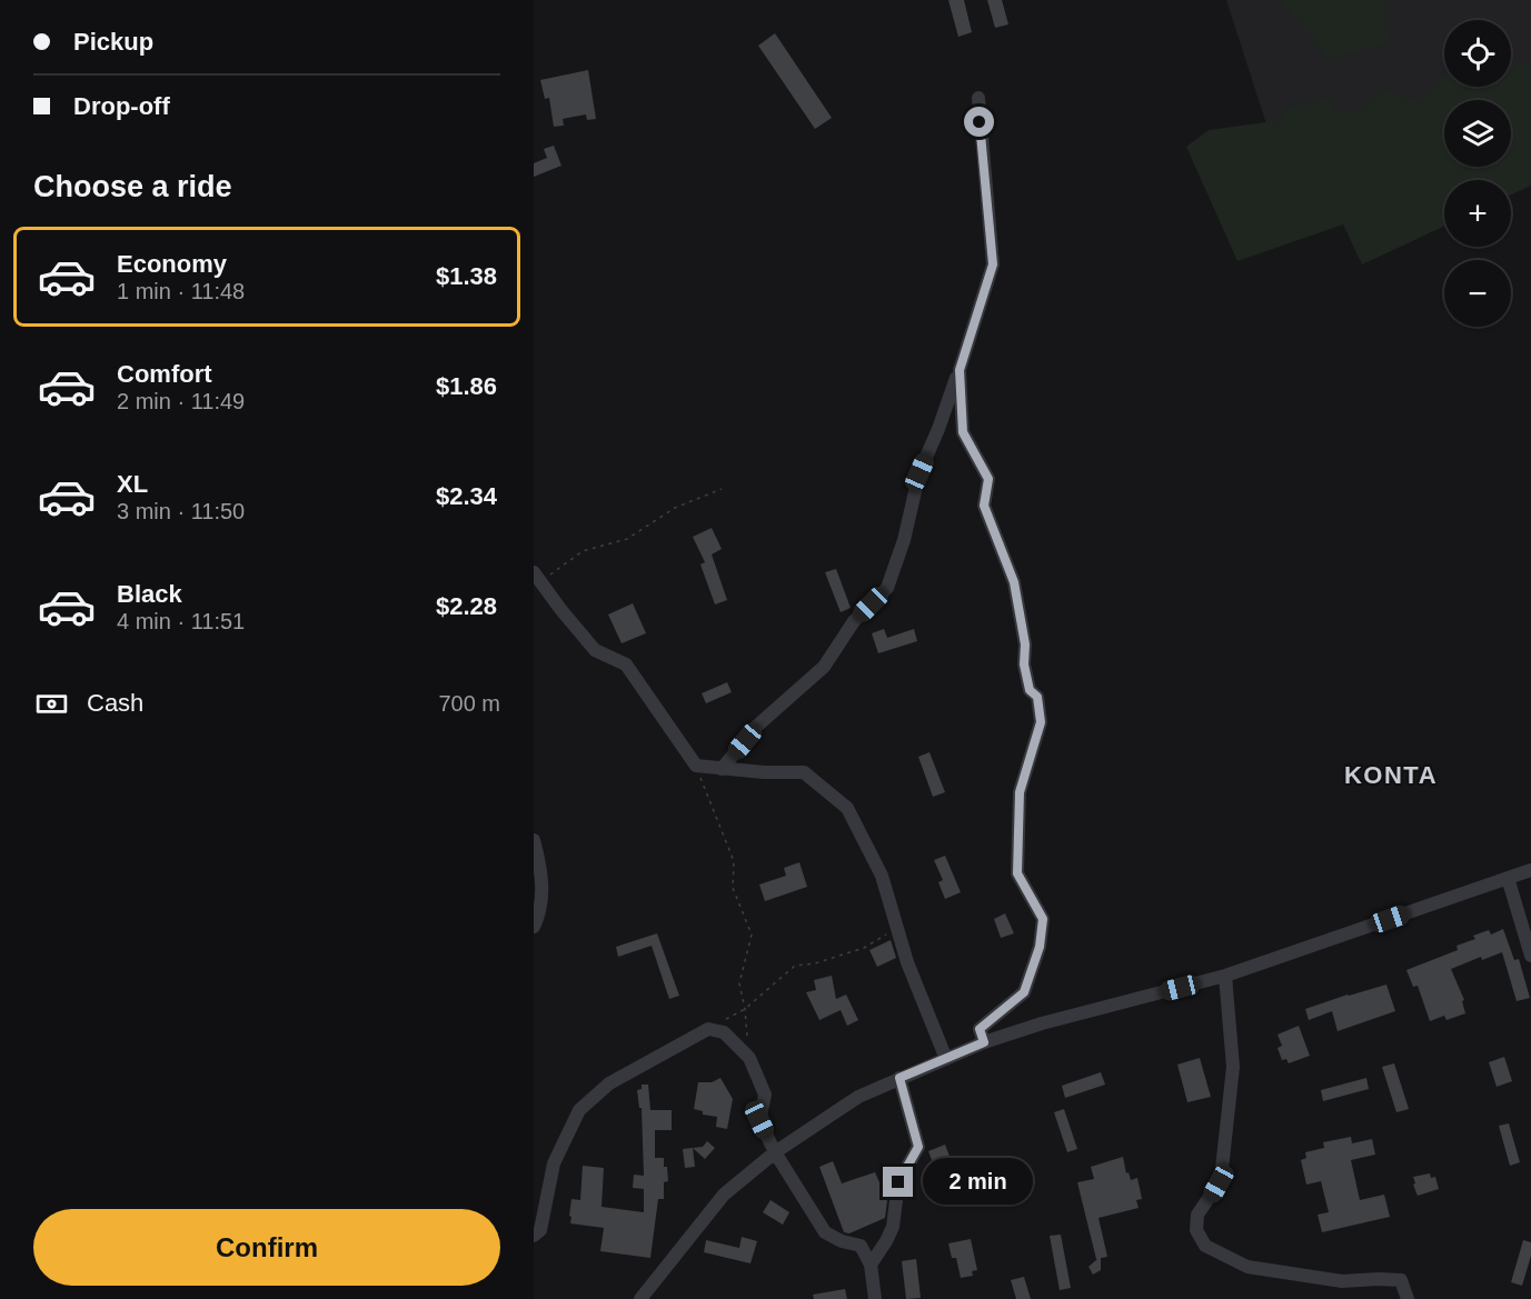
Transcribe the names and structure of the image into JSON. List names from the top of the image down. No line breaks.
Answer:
{"districts":["KONTA"],"page":{"banner":["Pickup","Drop-off"],"map_buttons":["+","−"],"heading":"Choose a ride","list":[{"name":"Economy","note":"1 min · 11:48","value":"$1.38"},{"name":"Comfort","note":"2 min · 11:49","value":"$1.86"},{"name":"XL","note":"3 min · 11:50","value":"$2.34"},{"name":"Black","note":"4 min · 11:51","value":"$2.28"}],"pay":["Cash","700 m"],"bubble":"2 min","buttons":"Confirm"}}
